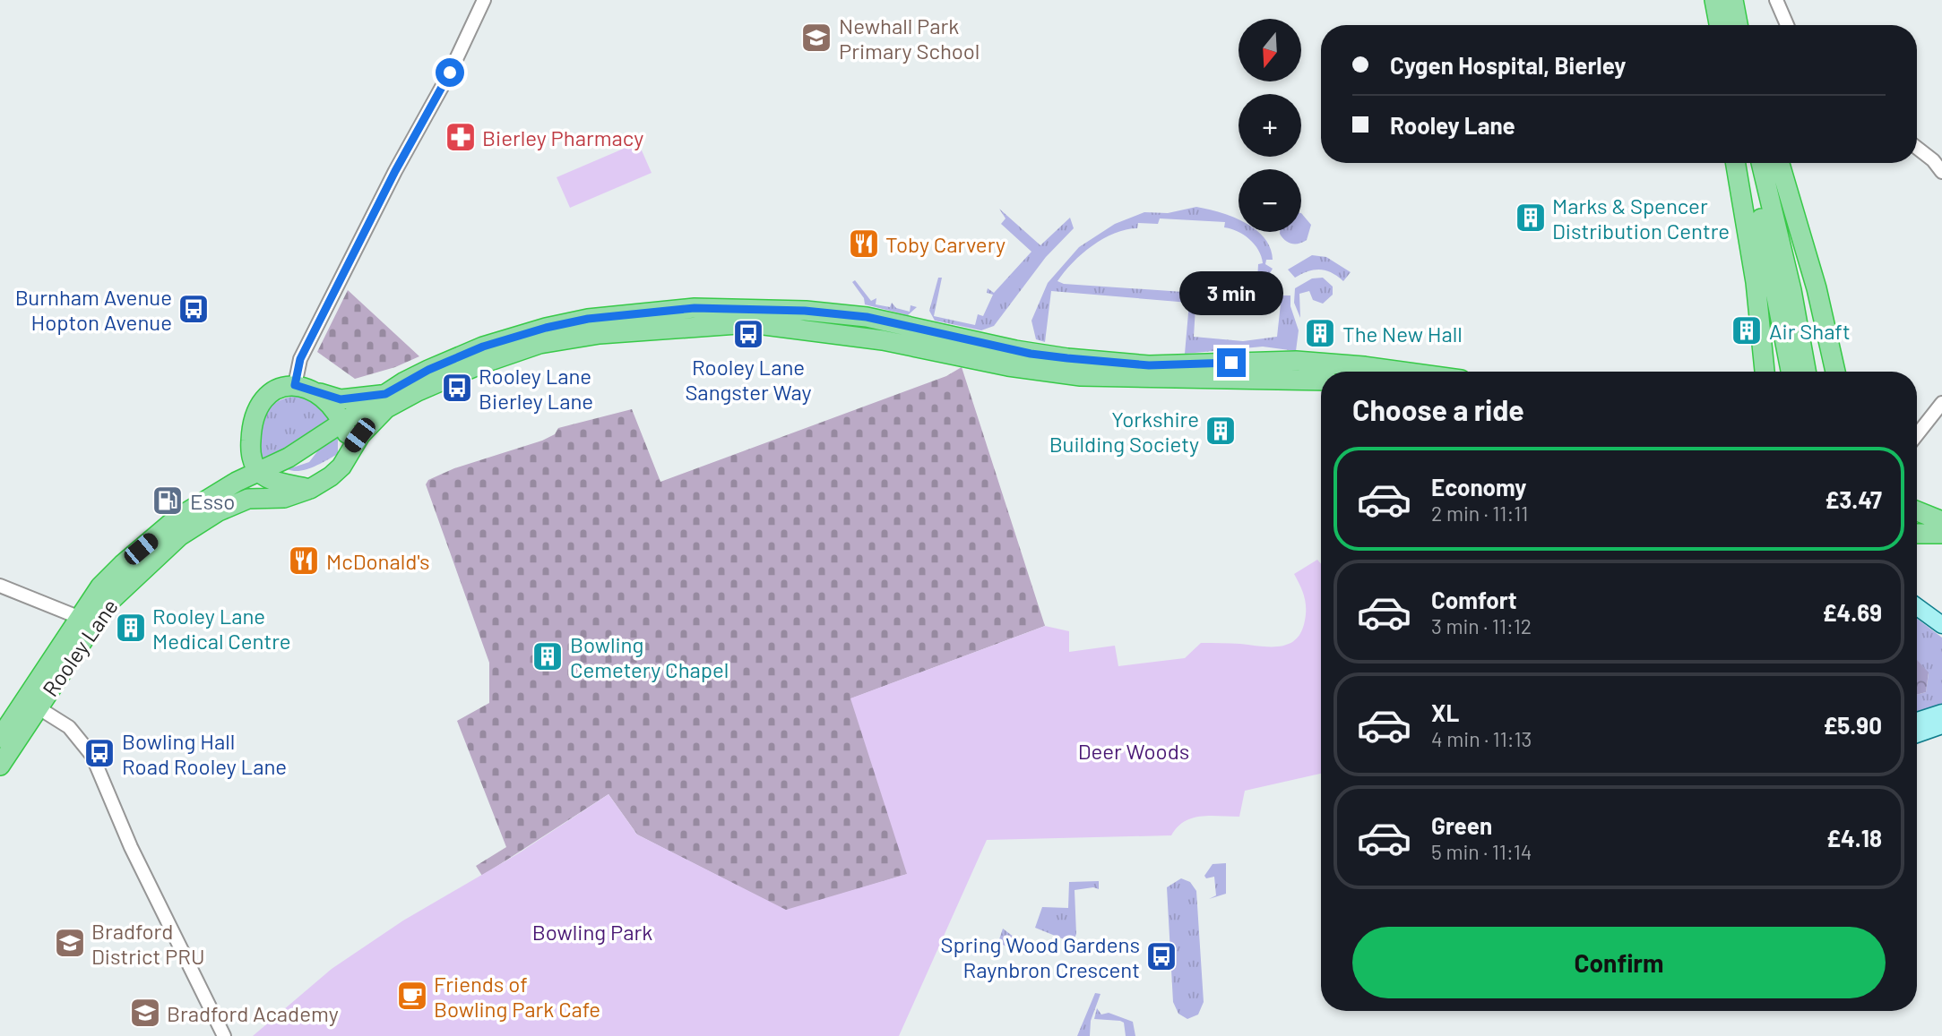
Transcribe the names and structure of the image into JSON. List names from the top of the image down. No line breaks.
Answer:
{"streets":{"highway":["Rooley Lane"]},"parks":["Deer Woods","Bowling Park"],"places":{"school or university":["Newhall Park Primary School","Bradford District PRU","Bradford Academy"],"pharmacy":["Bierley Pharmacy"],"building":["Marks & Spencer Distribution Centre","Air Shaft","The New Hall","Yorkshire Building Society","Rooley Lane Medical Centre","Bowling Cemetery Chapel"],"restaurant":["Toby Carvery","McDonald's"],"bus stop":["Burnham Avenue Hopton Avenue","Rooley Lane Sangster Way","Rooley Lane Bierley Lane","Bowling Hall Road Rooley Lane","Spring Wood Gardens Raynbron Crescent"],"fuel station":["Esso"],"cafe":["Friends of Bowling Park Cafe"]},"north":"bottom","page":{"map_buttons":["+","−"],"banner":["Cygen Hospital, Bierley","Rooley Lane"],"bubble":"3 min","heading":"Choose a ride","list":[{"name":"Economy","note":"2 min · 11:11","value":"£3.47"},{"name":"Comfort","note":"3 min · 11:12","value":"£4.69"},{"name":"XL","note":"4 min · 11:13","value":"£5.90"},{"name":"Green","note":"5 min · 11:14","value":"£4.18"}],"buttons":"Confirm"}}
